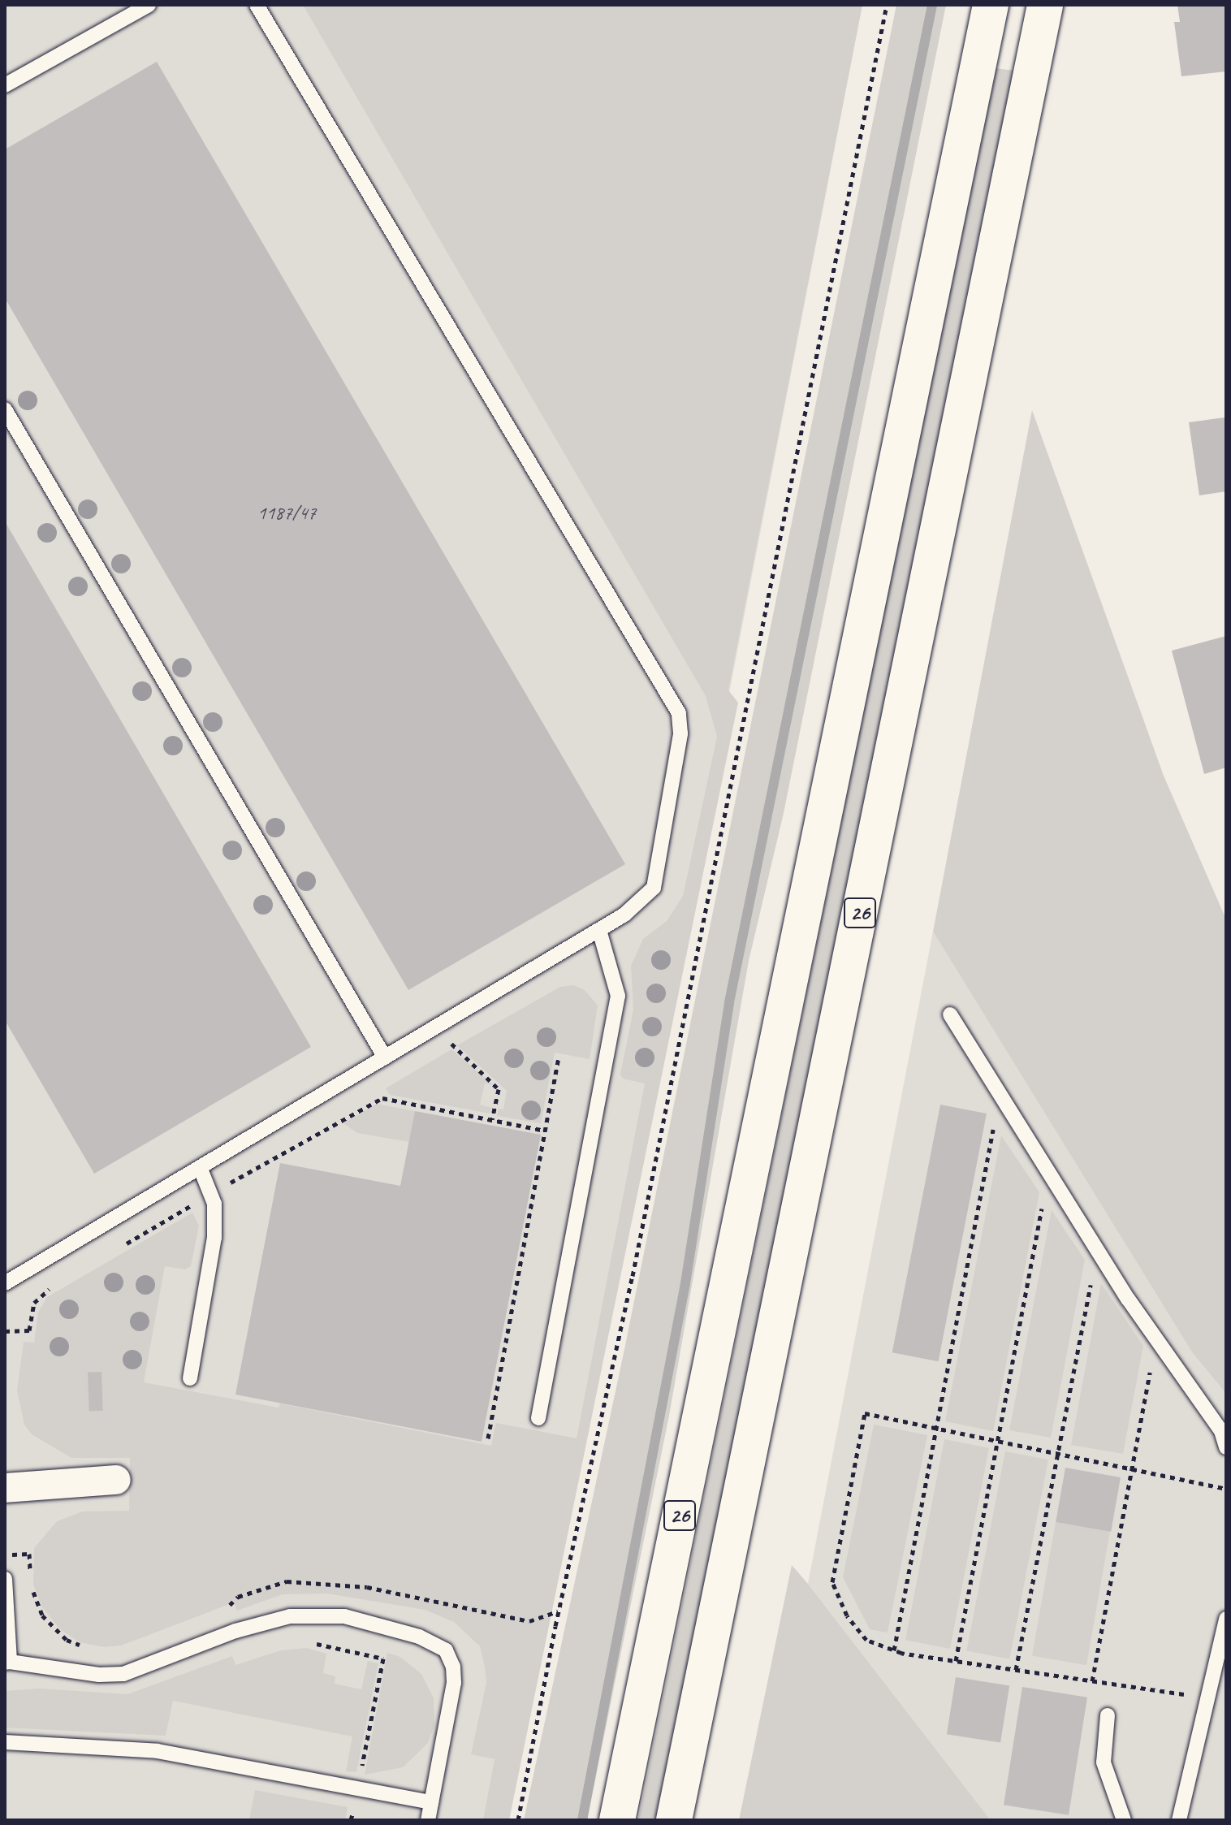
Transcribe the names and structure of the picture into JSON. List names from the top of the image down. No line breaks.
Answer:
{"streets":{"highway":["26"]},"house_numbers":["1187/47"]}
